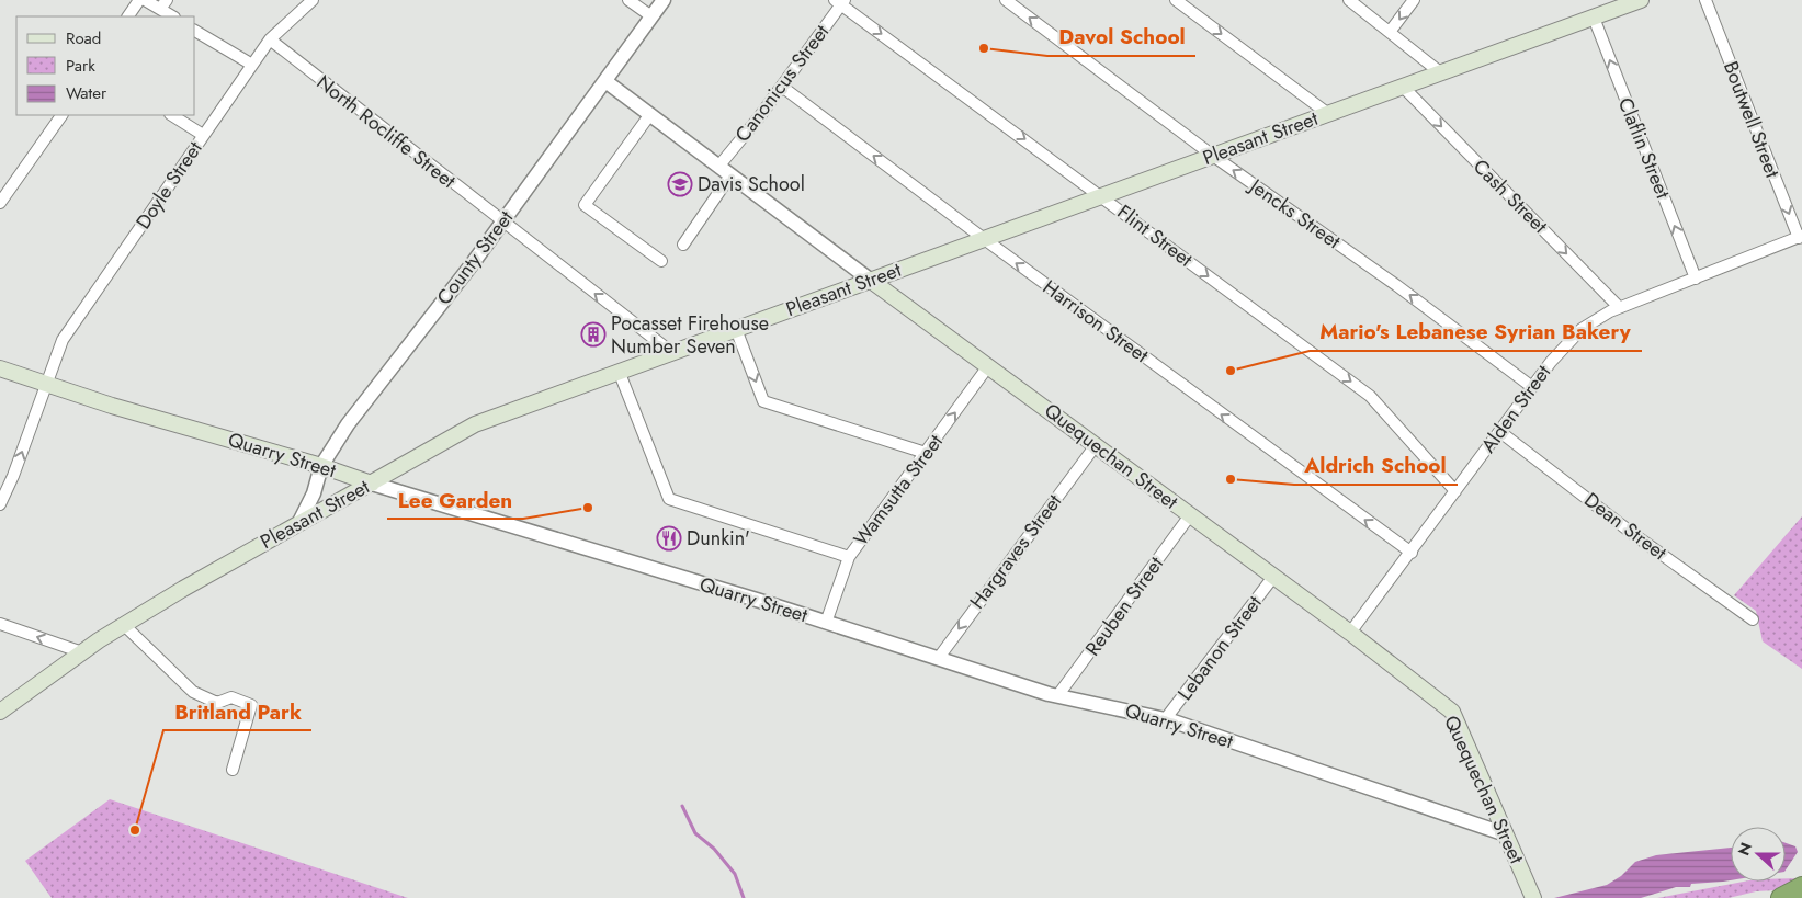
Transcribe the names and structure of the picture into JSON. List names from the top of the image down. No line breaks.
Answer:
{"streets":{"main road":["Pleasant Street","Quarry Street","Quequechan Street"],"street":["Canonicus Street","Boutwell Street","North Rocliffe Street","Claflin Street","Doyle Street","Cash Street","Jencks Street","Flint Street","County Street","Harrison Street","Alden Street","Wamsutta Street","Dean Street","Hargraves Street","Reuben Street","Lebanon Street"]},"crossings":[["Canonicus Street","Flint Street"],["Canonicus Street","Harrison Street"],["Canonicus Street","Quequechan Street"],["Boutwell Street","Alden Street"],["North Rocliffe Street","Pleasant Street"],["North Rocliffe Street","Doyle Street"],["North Rocliffe Street","County Street"],["Pleasant Street","Claflin Street"],["Pleasant Street","Cash Street"],["Pleasant Street","Jencks Street"],["Pleasant Street","Flint Street"],["Pleasant Street","County Street"],["Pleasant Street","Harrison Street"],["Pleasant Street","Quarry Street"],["Pleasant Street","Quequechan Street"],["Claflin Street","Alden Street"],["Doyle Street","Quarry Street"],["Cash Street","Alden Street"],["Jencks Street","Alden Street"],["Flint Street","Alden Street"],["County Street","Quarry Street"],["County Street","Quequechan Street"],["Harrison Street","Alden Street"],["Alden Street","Quequechan Street"],["Alden Street","Dean Street"],["Quarry Street","Quequechan Street"],["Quarry Street","Wamsutta Street"],["Quarry Street","Hargraves Street"],["Quarry Street","Reuben Street"],["Quarry Street","Lebanon Street"],["Quequechan Street","Wamsutta Street"],["Quequechan Street","Hargraves Street"],["Quequechan Street","Reuben Street"],["Quequechan Street","Lebanon Street"]],"one_way":["Boutwell Street","North Rocliffe Street","Claflin Street","Cash Street","Jencks Street","Flint Street","Harrison Street","Hargraves Street"],"places":{"other":["Davol School","Mario's Lebanese Syrian Bakery","Aldrich School","Lee Garden","Britland Park"],"school or university":["Davis School"],"building":["Pocasset Firehouse Number Seven"],"restaurant":["Dunkin'"]},"legend":["Road","Park","Water"],"north":"left"}
